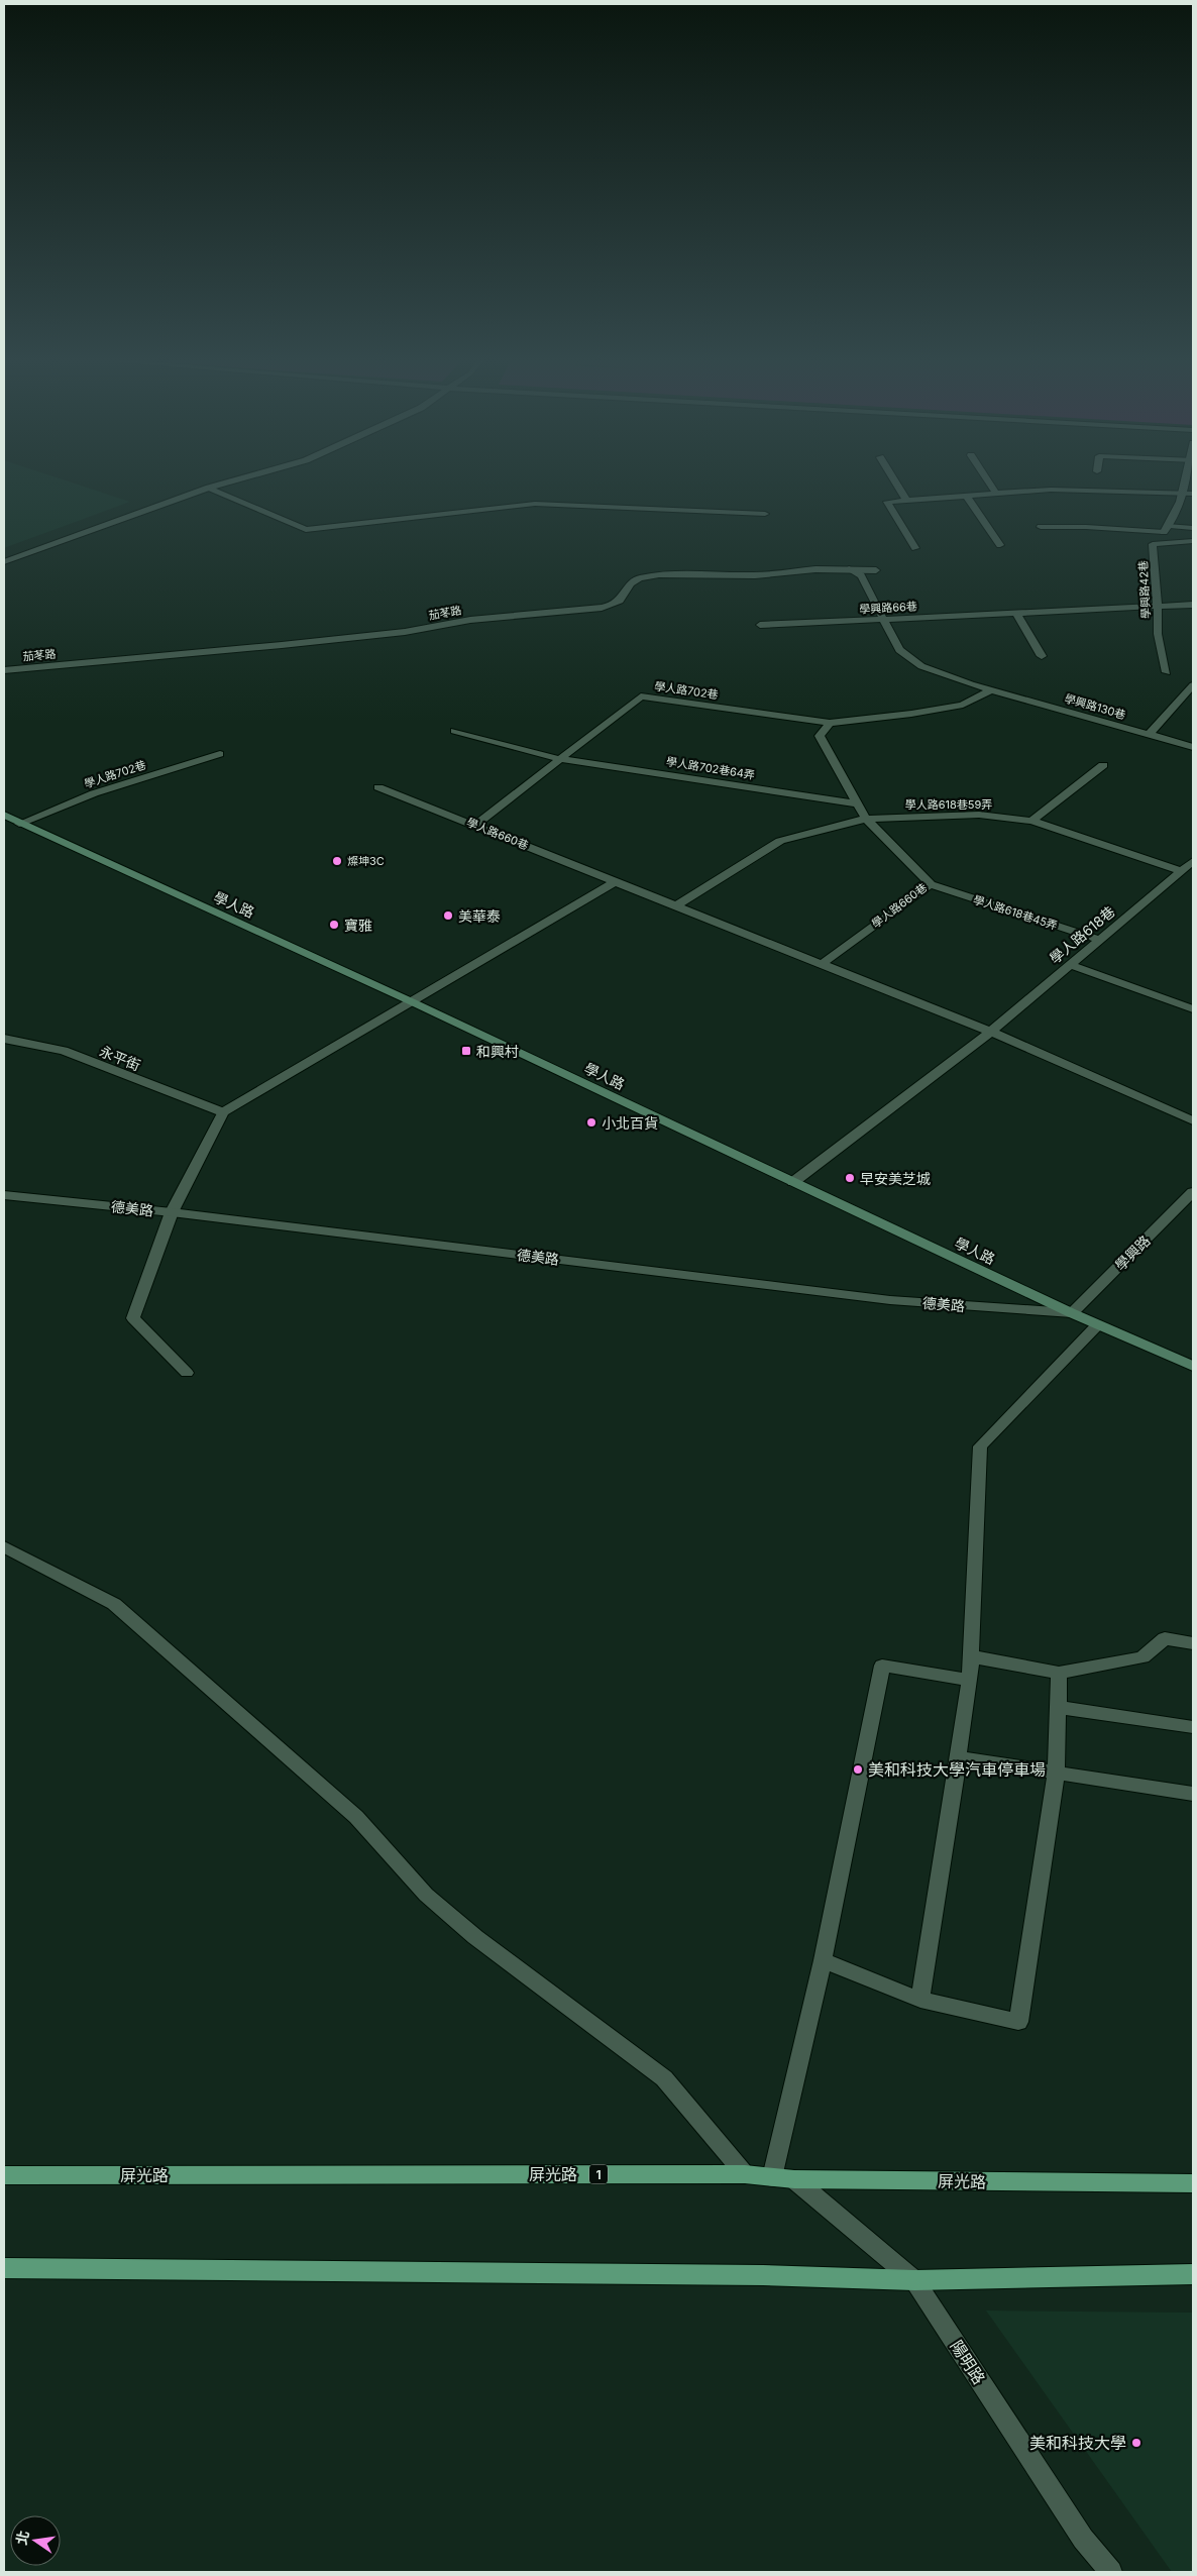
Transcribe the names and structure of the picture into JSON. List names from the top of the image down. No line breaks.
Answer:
{"streets":{"main road":["學人路","屏光路","1"],"street":["學興路42巷","學興路66巷","茄苳路","學人路702巷","學興路130巷","學人路702巷64弄","學人路618巷59弄","學人路660巷","學人路618巷45弄","學人路618巷","永平街","德美路","學興路","陽明路"]},"crossings":[["學興路42巷","學興路66巷"],["學興路66巷","學興路130巷"],["茄苳路","學興路130巷"],["學人路702巷","學人路702巷64弄"],["學人路702巷","學人路660巷"],["學人路702巷","學人路"],["學人路618巷59弄","學人路660巷"],["學人路618巷59弄","學人路618巷"],["學人路660巷","學人路618巷45弄"],["學人路660巷","學人路618巷"],["學人路","學人路618巷"],["學人路","德美路"],["學人路","學興路"],["學人路618巷45弄","學人路618巷"],["德美路","學興路"],["屏光路","陽明路"]],"places":{"other":["燦坤3C","美華泰","寶雅","小北百貨","早安美芝城","美和科技大學汽車停車場","美和科技大學"],"transit":["和興村"]},"north":"left"}
